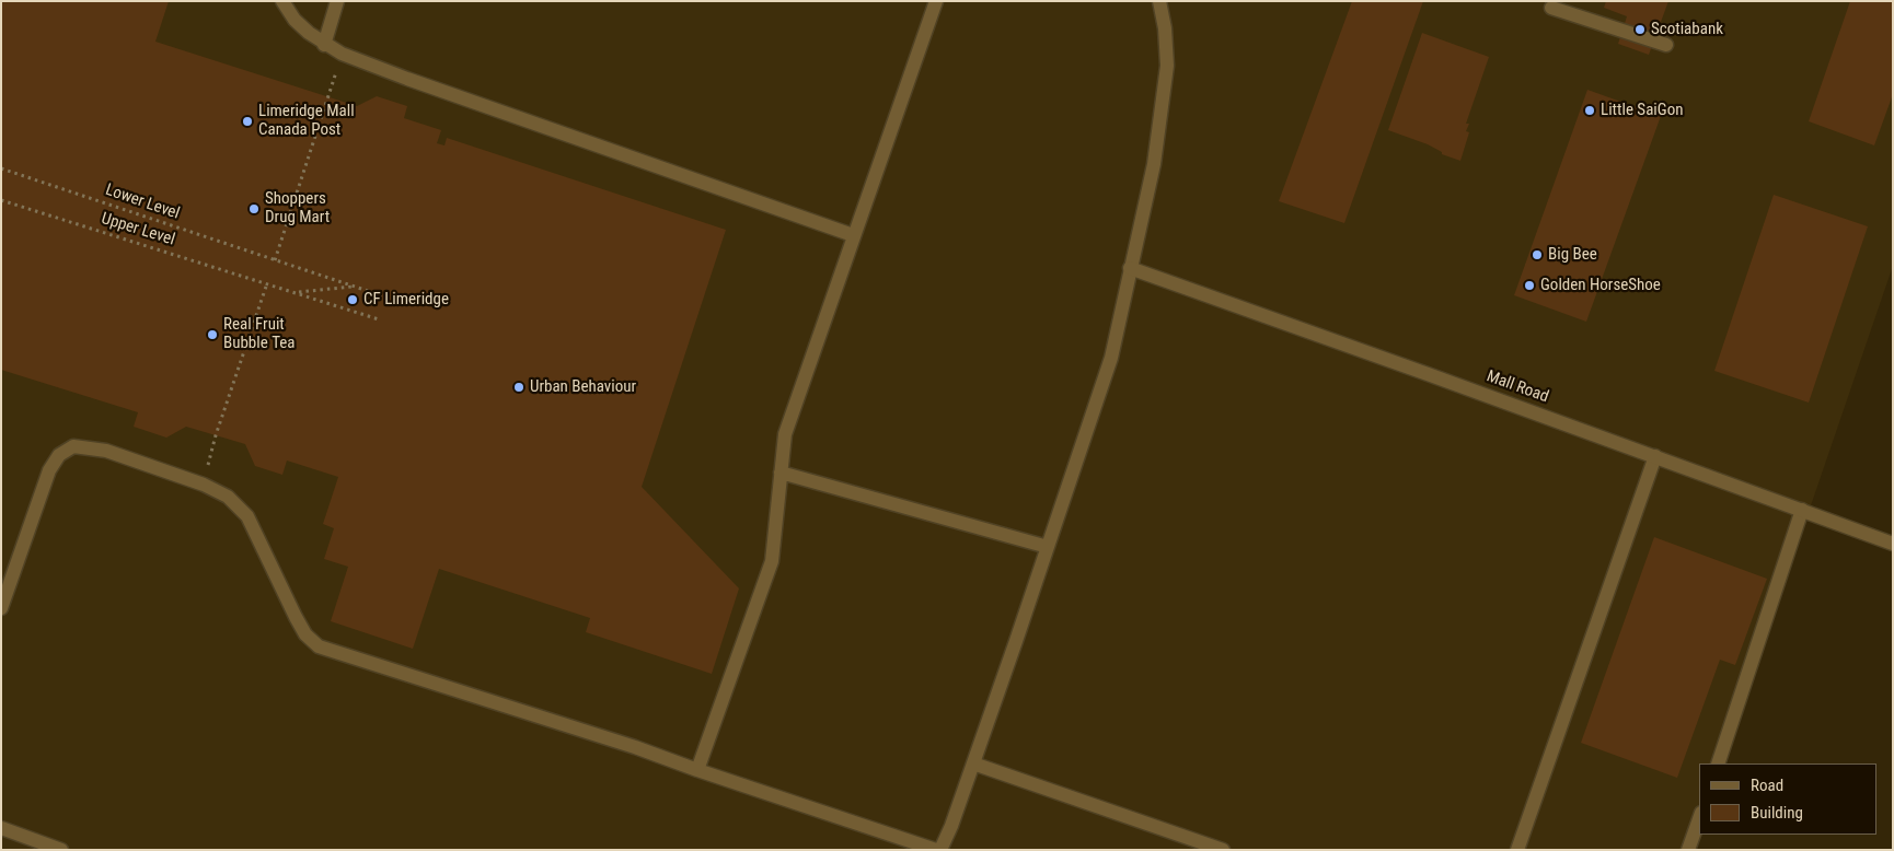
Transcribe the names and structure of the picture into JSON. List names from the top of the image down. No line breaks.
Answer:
{"streets":{"street":["Mall Road"],"path":["Lower Level","Upper Level"]},"places":["Scotiabank","Little SaiGon","Limeridge Mall Canada Post","Shoppers Drug Mart","Big Bee","Golden HorseShoe","CF Limeridge","Real Fruit Bubble Tea","Urban Behaviour"],"legend":["Road","Building"]}
